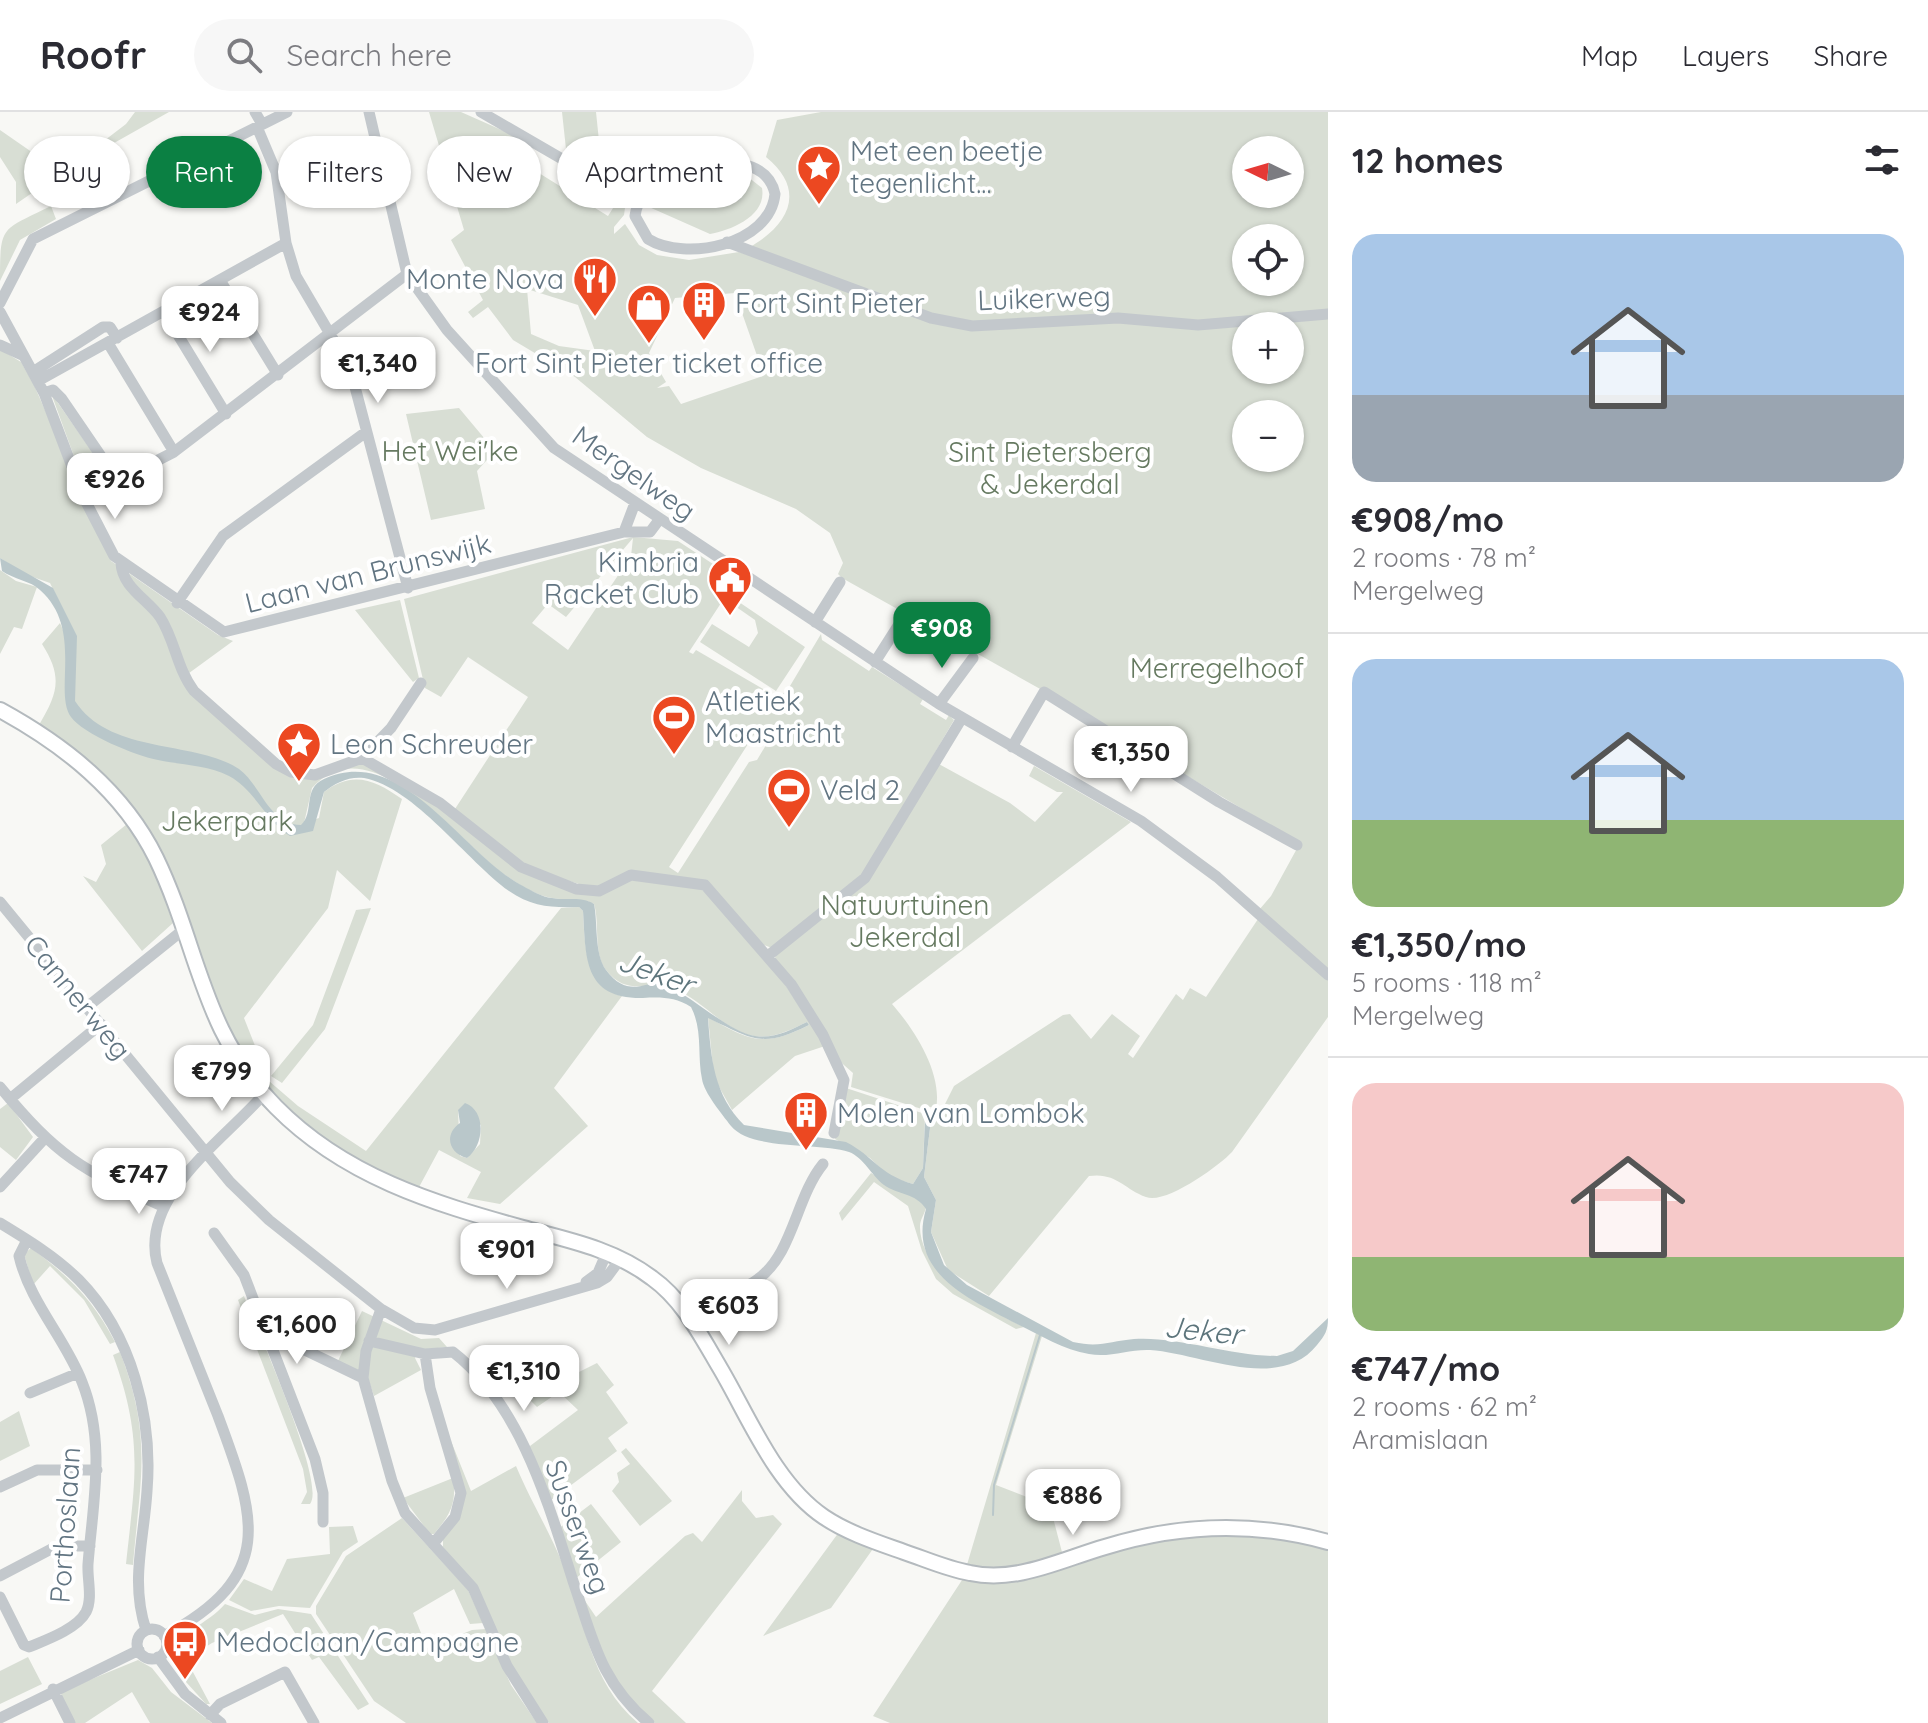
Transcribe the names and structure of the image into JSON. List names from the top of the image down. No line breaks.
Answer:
{"streets":{"street":["Luikerweg","Mergelweg","Laan van Brunswijk","Cannerweg","Porthoslaan","Susserweg"]},"crossings":[["Mergelweg","Laan van Brunswijk"]],"water":["Jeker"],"parks":["Het Wei'ke","Sint Pietersberg & Jekerdal","Merregelhoof","Jekerpark","Natuurtuinen Jekerdal"],"places":{"place":["Met een beetje tegenlicht...","Leon Schreuder"],"restaurant":["Monte Nova"],"building":["Fort Sint Pieter","Molen van Lombok"],"shop":["Fort Sint Pieter ticket office"],"public building":["Kimbria Racket Club"],"sports":["Atletiek Maastricht","Veld 2"],"bus stop":["Medoclaan/Campagne"]},"north":"left","page":{"header":"Roofr","search":"Search here","nav":["Map","Layers","Share"],"heading":"12 homes","map_buttons":["+","−"],"chip":["Buy","Rent","Filters","New","Apartment"],"list":[{"name":"€908/mo","note":"2 rooms · 78 m² · Mergelweg"},{"name":"€1,350/mo","note":"5 rooms · 118 m² · Mergelweg"},{"name":"€747/mo","note":"2 rooms · 62 m² · Aramislaan"}],"price":["€924","€1,340","€926","€908","€1,350","€799","€747","€901","€603","€1,600","€1,310","€886"]}}
